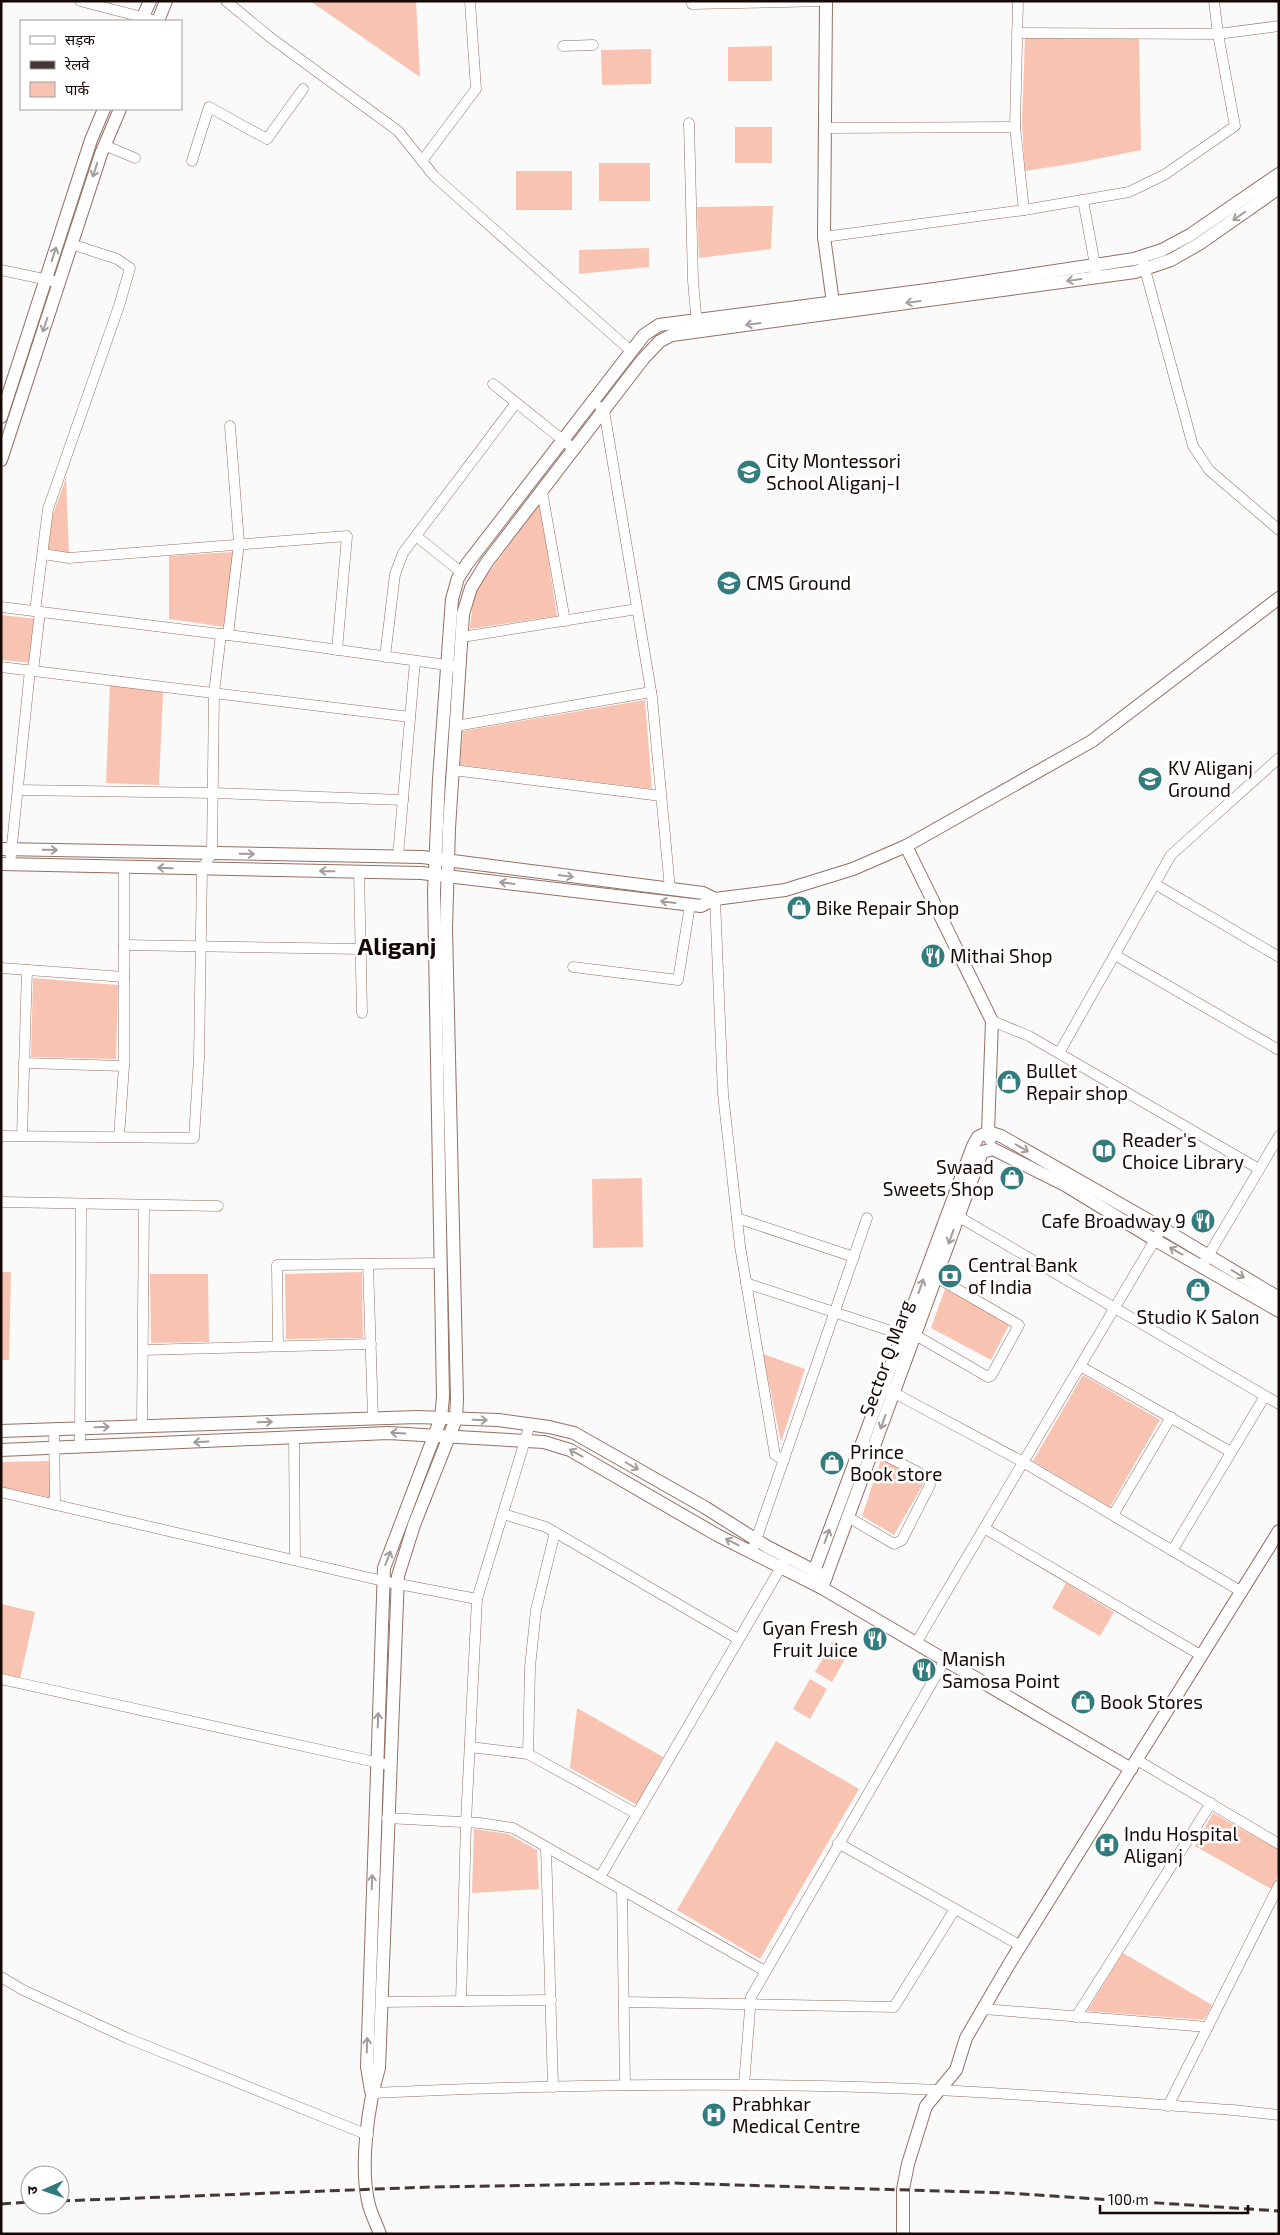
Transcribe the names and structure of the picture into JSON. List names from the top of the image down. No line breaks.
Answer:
{"streets":{"street":["Sector Q Marg"]},"districts":["Aliganj"],"places":{"school or university":["City Montessori School Aliganj-I","CMS Ground","KV Aliganj Ground"],"shop":["Bike Repair Shop","Bullet Repair shop","Swaad Sweets Shop","Studio K Salon","Prince Book store","Book Stores"],"restaurant":["Mithai Shop","Cafe Broadway 9","Gyan Fresh Fruit Juice","Manish Samosa Point"],"library":["Reader's Choice Library"],"bank":["Central Bank of India"],"hospital":["Indu Hospital Aliganj","Prabhkar Medical Centre"]},"legend":["सड़क","रेलवे","पार्क"],"scale_bar":"100 m","north":"left"}
